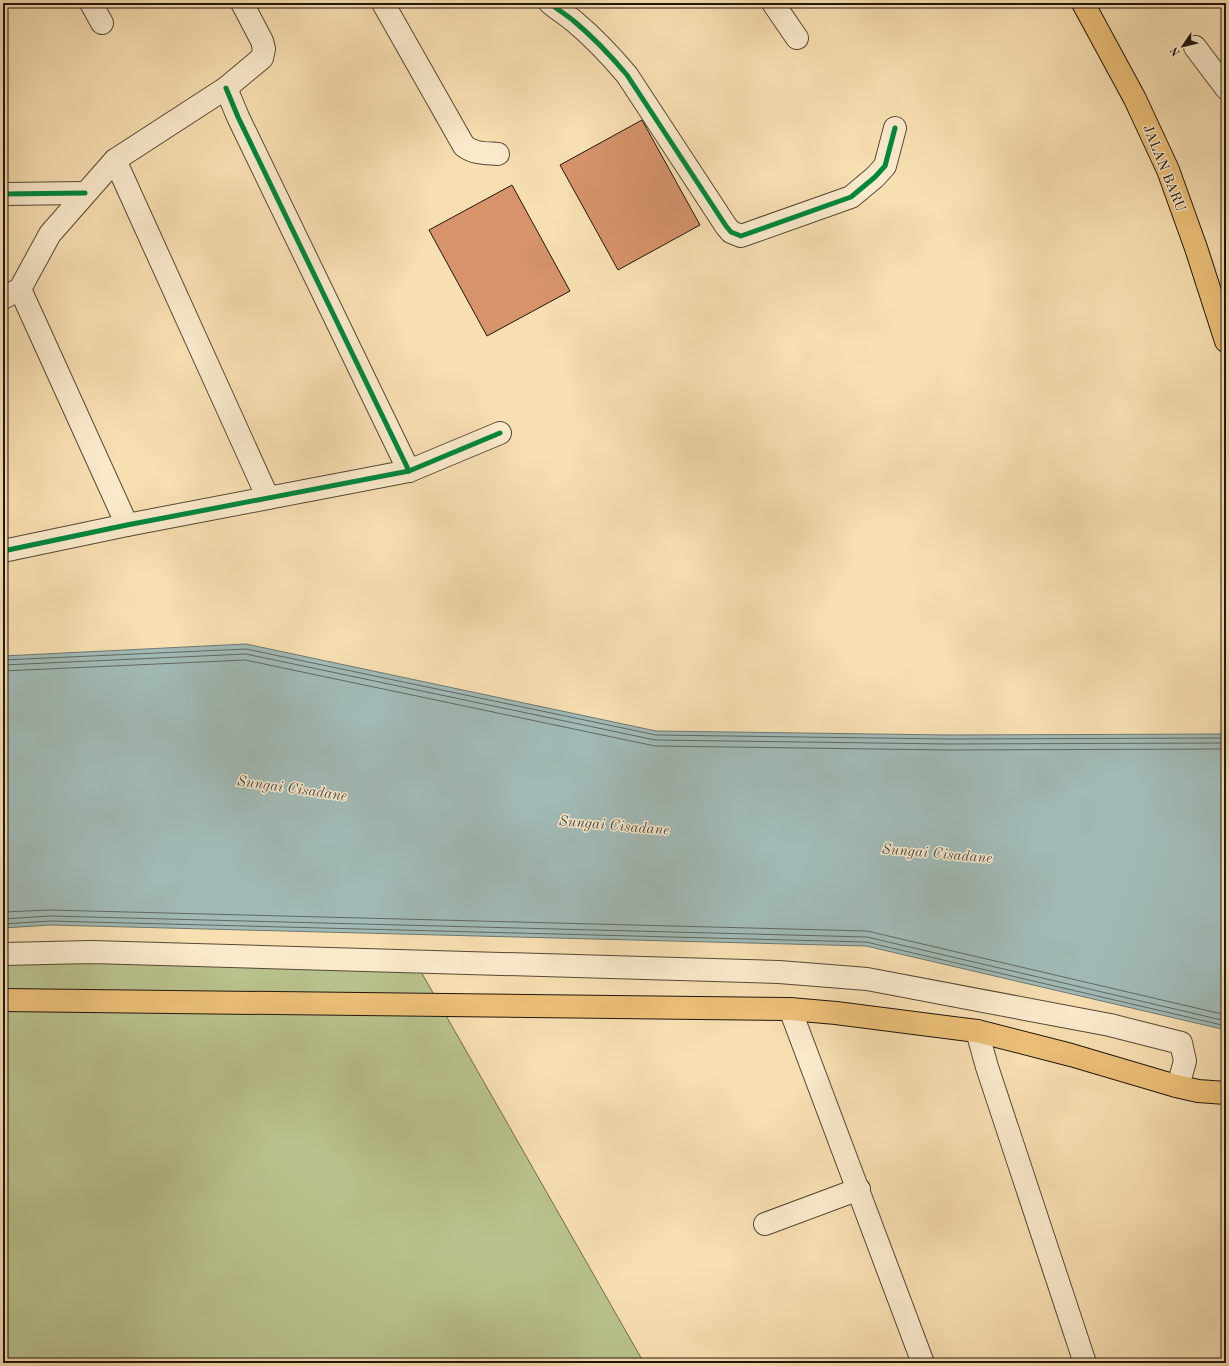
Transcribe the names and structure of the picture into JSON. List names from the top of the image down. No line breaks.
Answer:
{"streets":{"main road":["JALAN BARU"]},"water":["Sungai Cisadane"],"north":"bottom left"}
